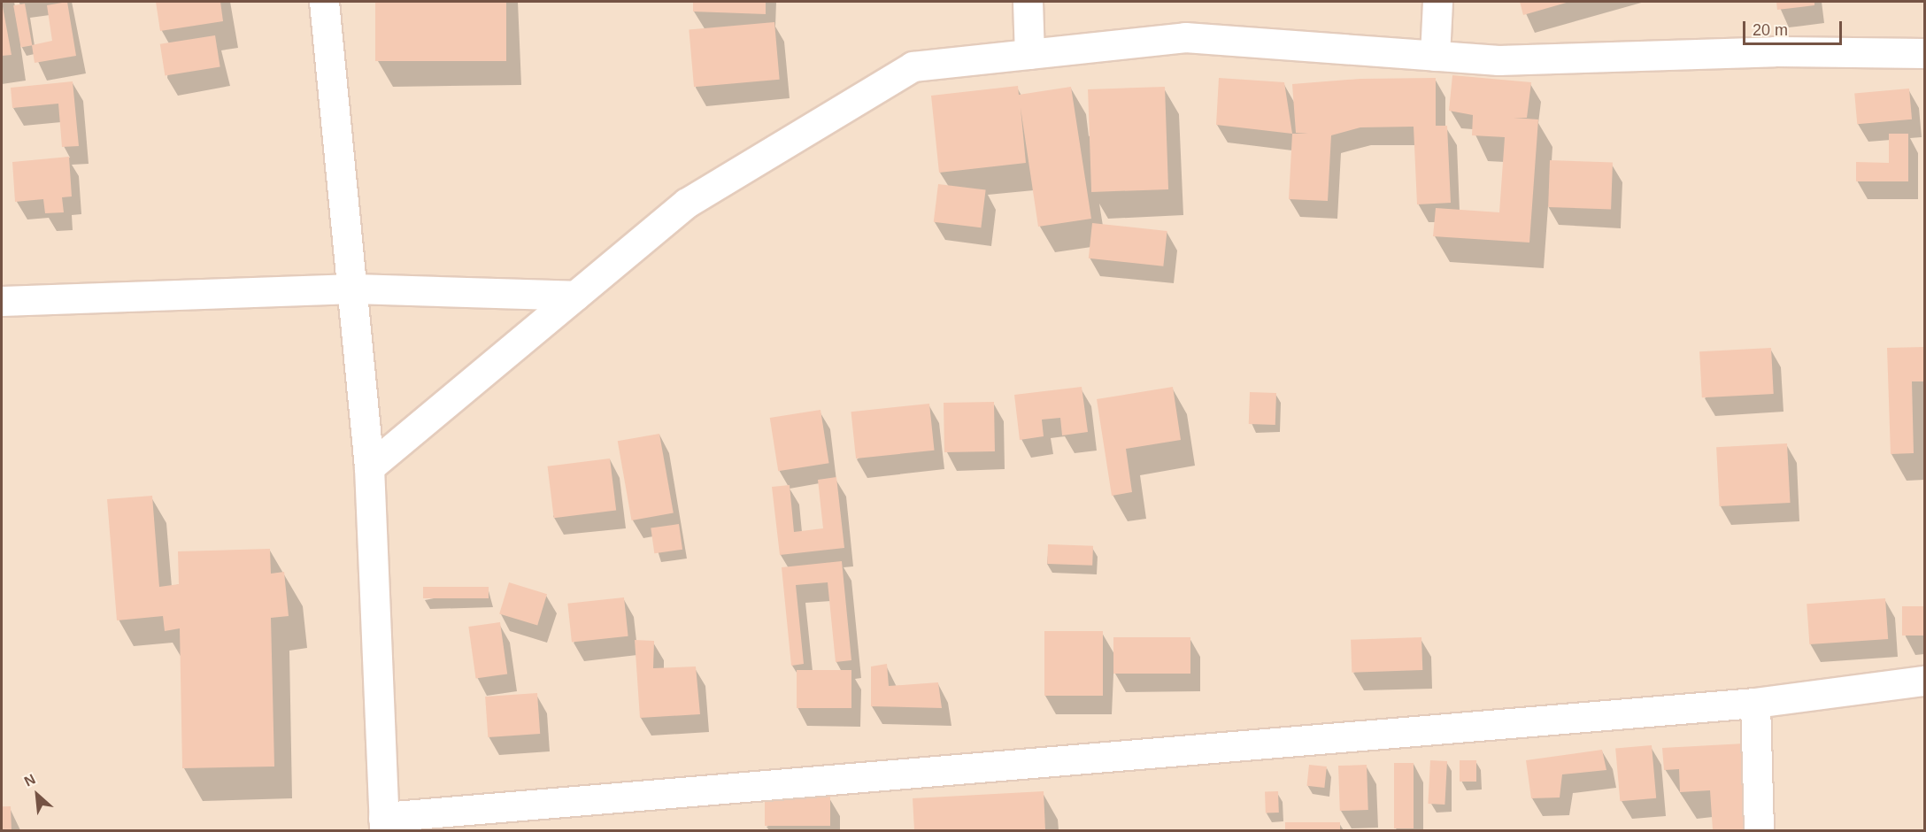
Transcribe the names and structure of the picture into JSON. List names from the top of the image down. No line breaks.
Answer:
{"scale_bar":"20 m","north":"top left"}
